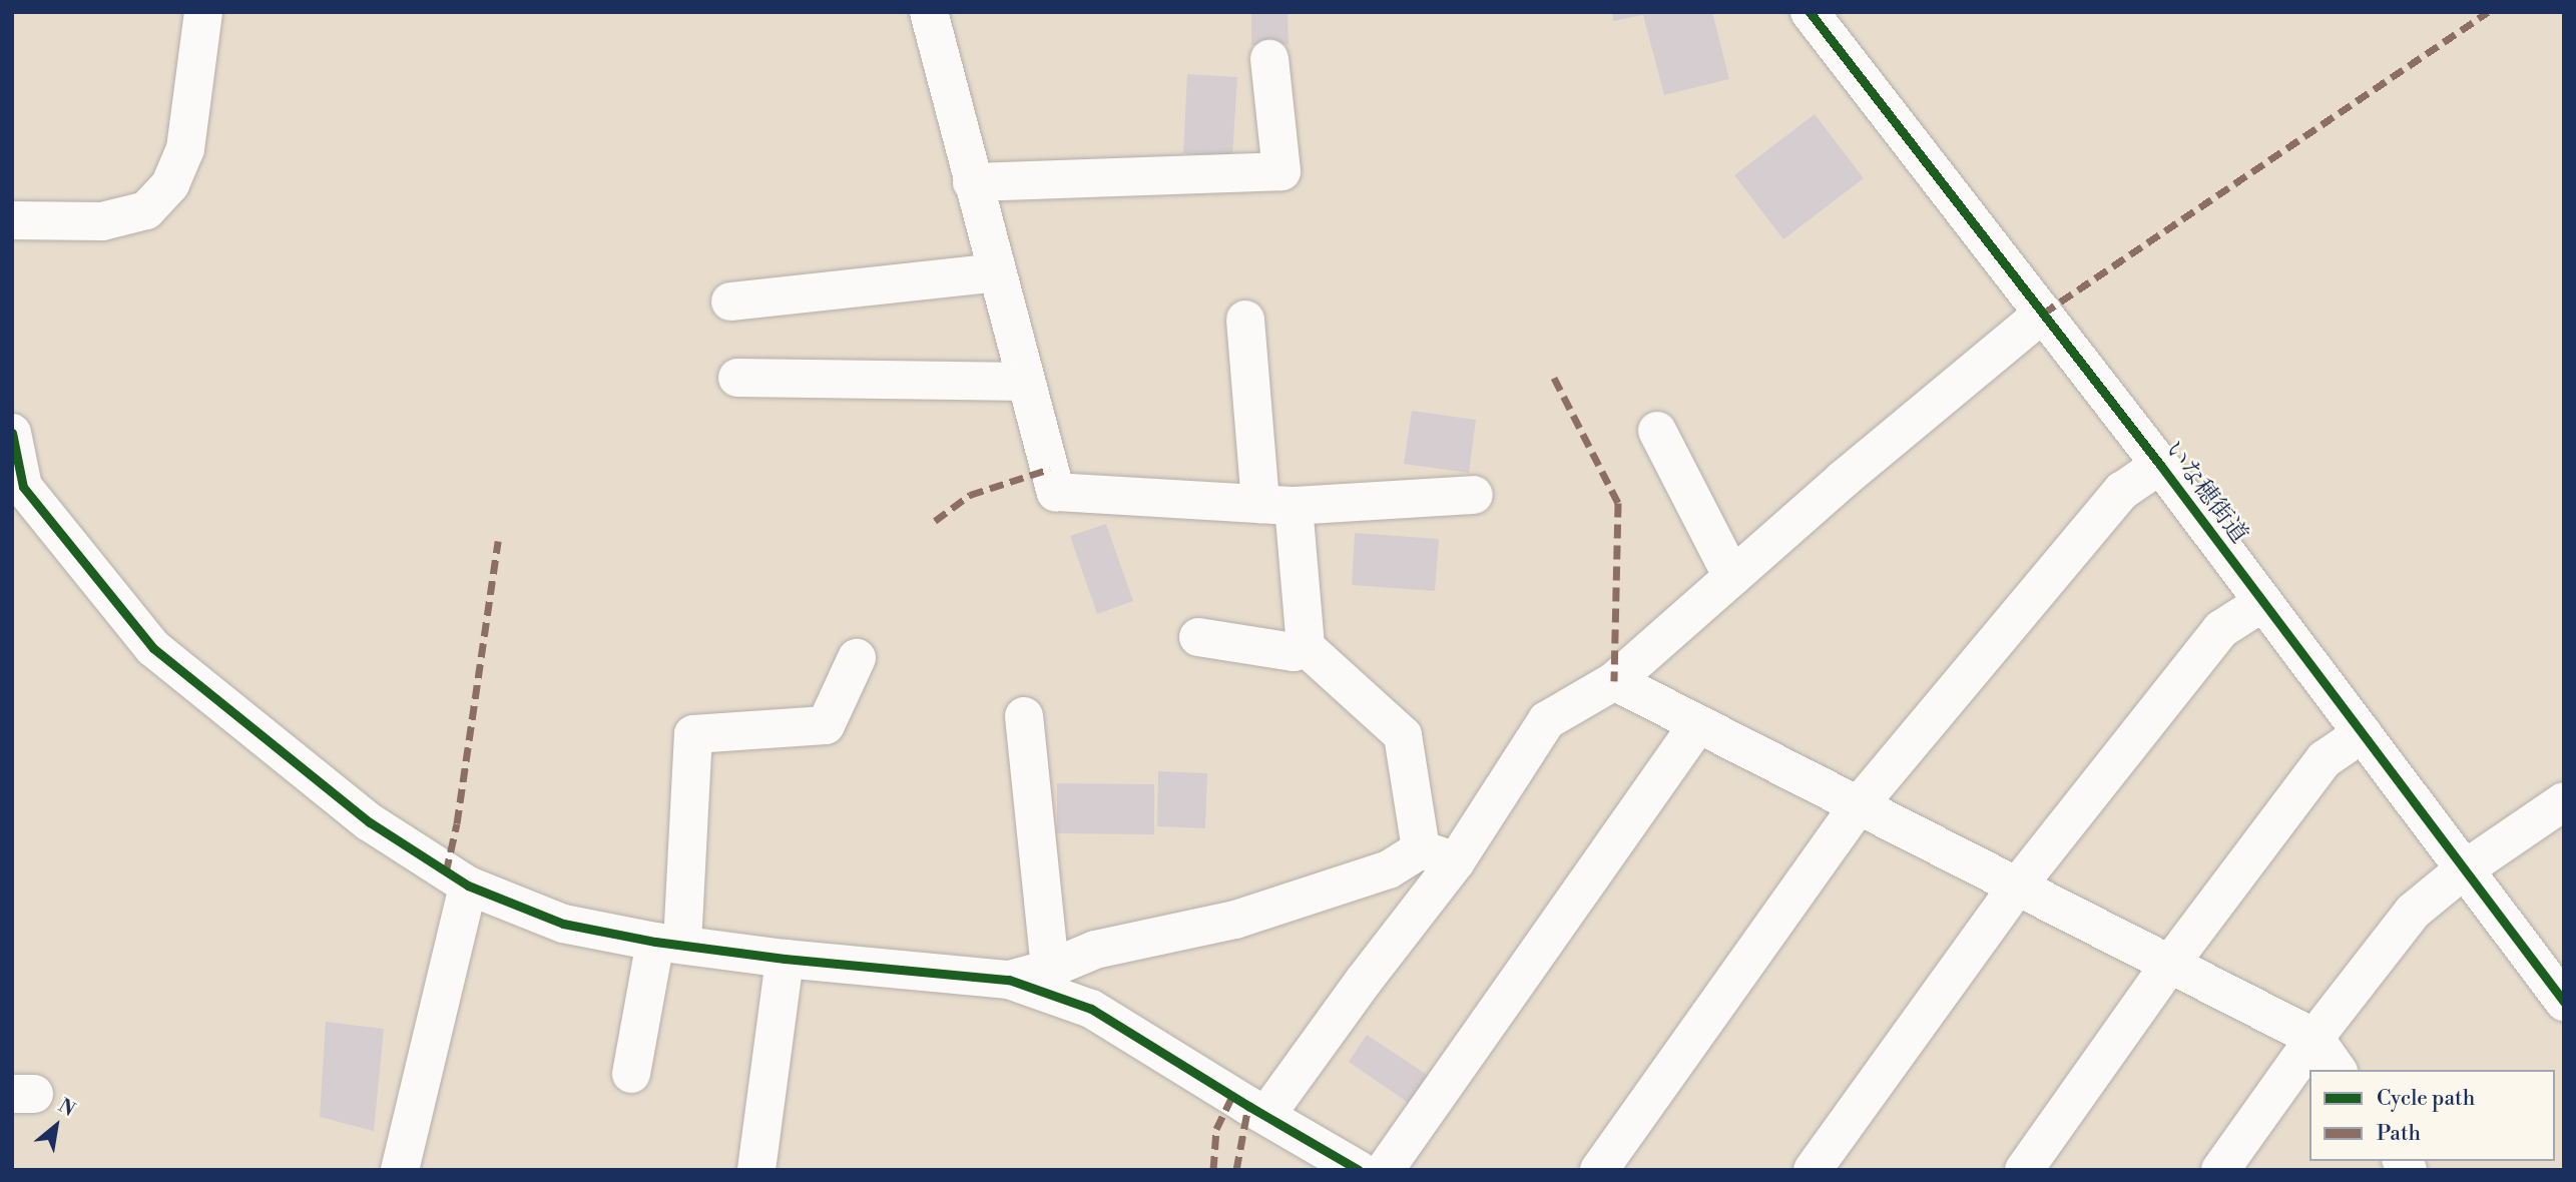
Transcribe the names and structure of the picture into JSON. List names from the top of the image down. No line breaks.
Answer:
{"streets":{"street":["いな穂街道"]},"legend":["Cycle path","Path"],"north":"top right"}
